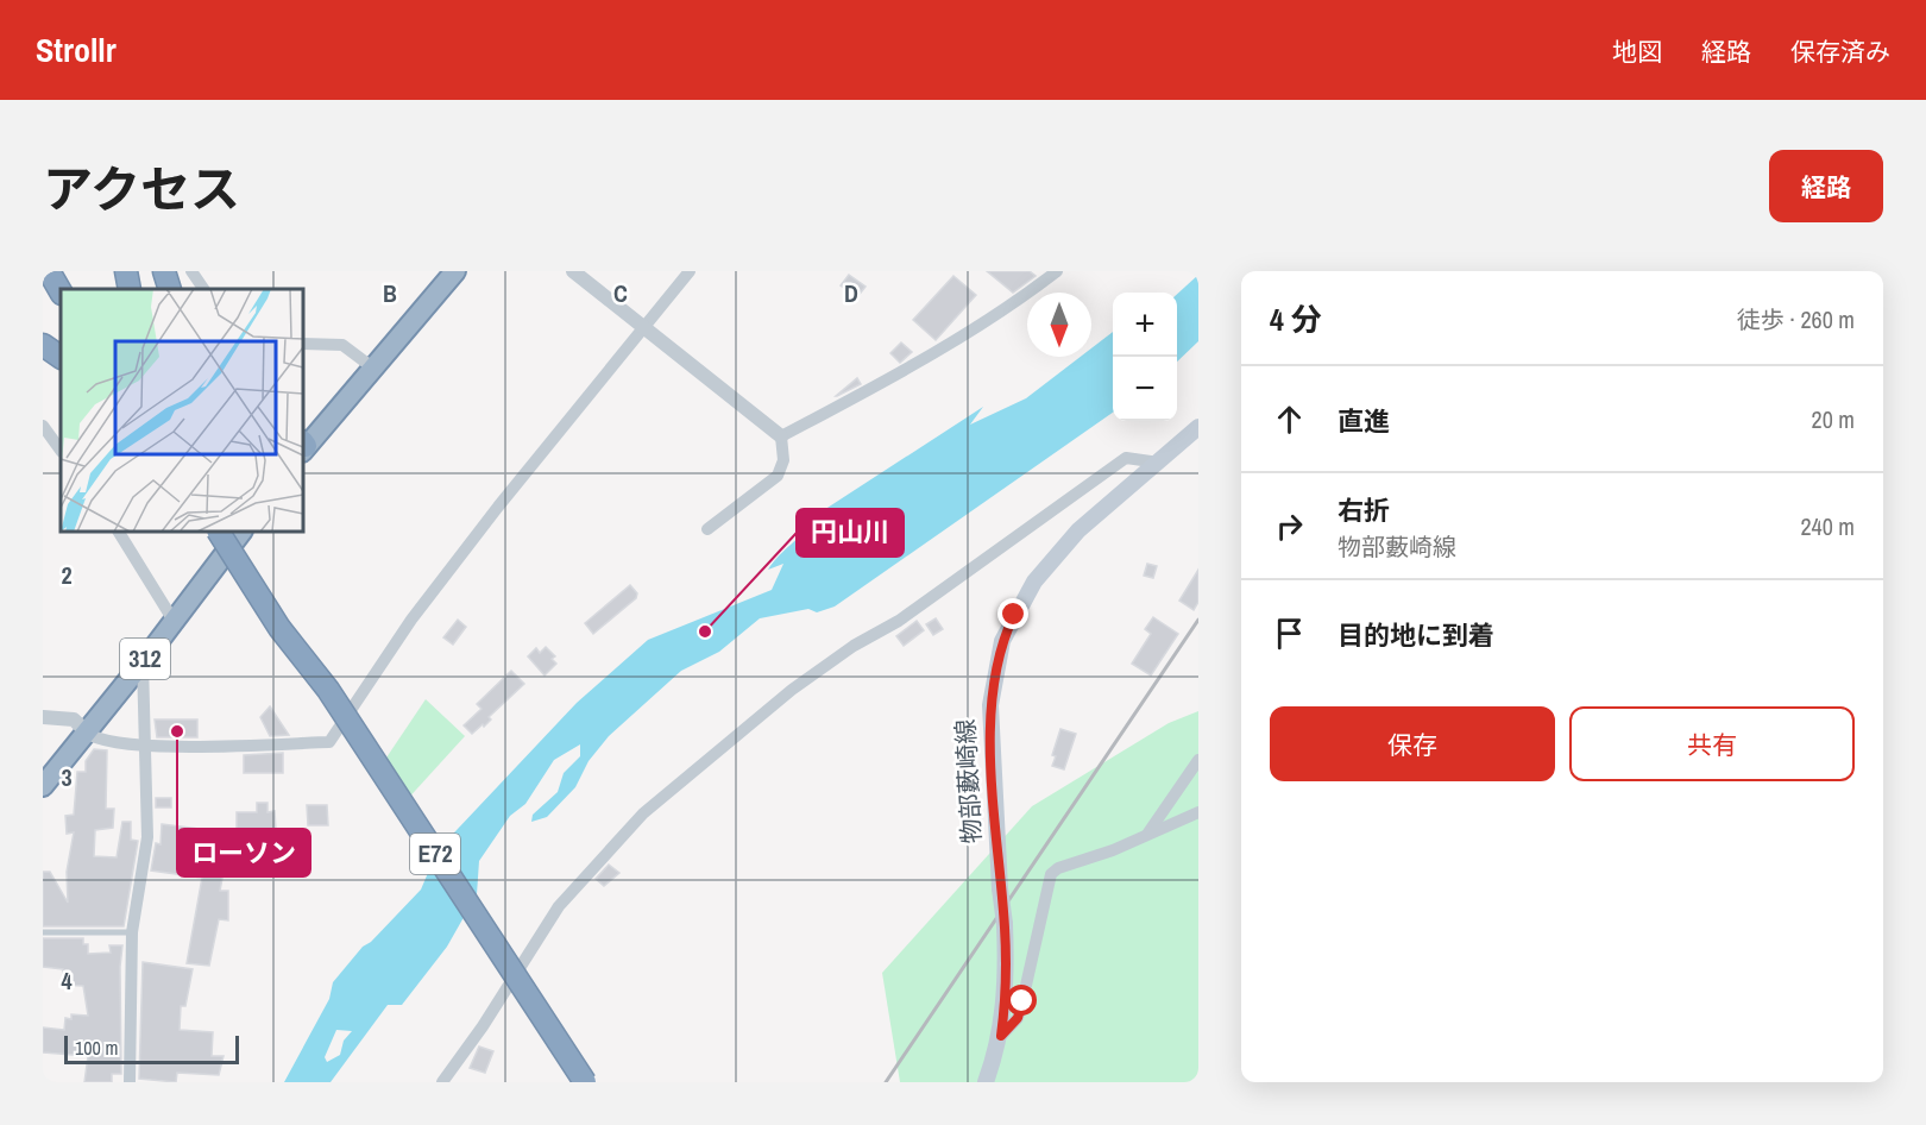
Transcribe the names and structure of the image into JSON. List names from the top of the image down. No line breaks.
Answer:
{"streets":{"highway":["312","E72"],"main road":["物部藪崎線"]},"places":["円山川","ローソン"],"scale_bar":"100 m","north":"bottom","page":{"header":"Strollr","nav":["地図","経路","保存済み"],"title":"アクセス","buttons":["経路",["保存","共有"]],"heading":["4 分","徒歩 · 260 m"],"map_buttons":["+","−"],"list":[["直進","20 m"],["右折","物部藪崎線","240 m"],"目的地に到着"],"scale":"100 m"},"grid":{"columns":["B","C","D"],"rows":["2","3","4"]}}
